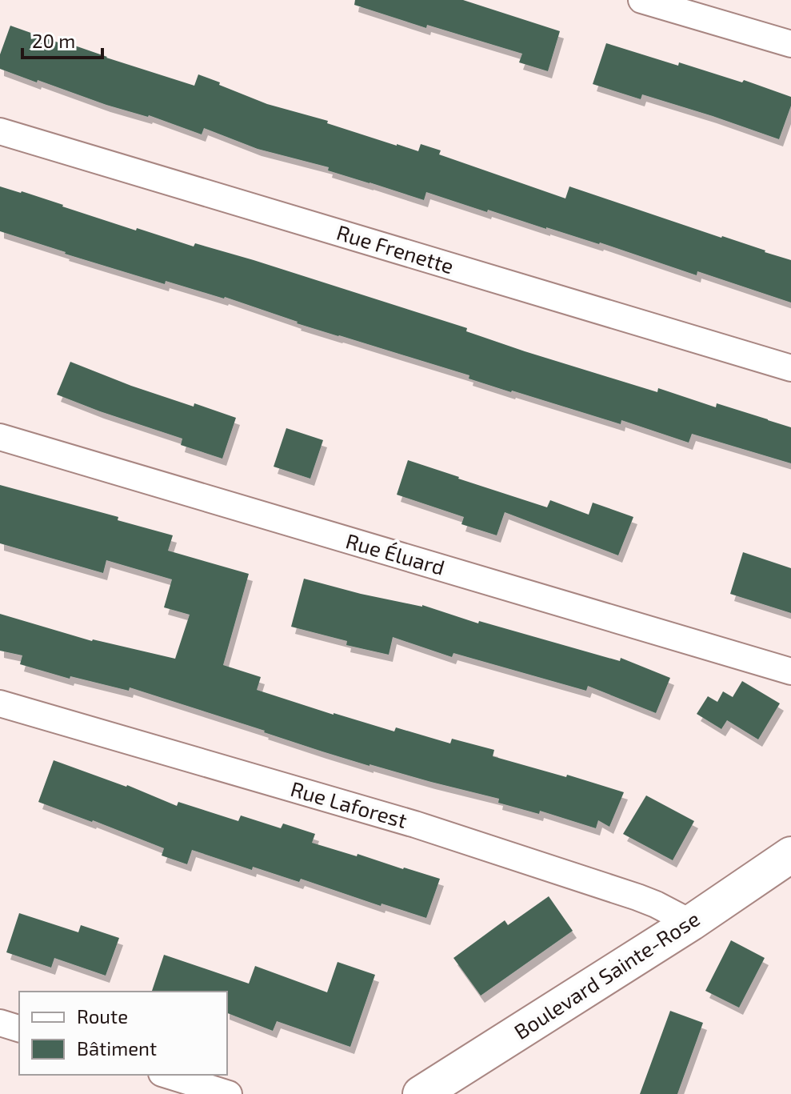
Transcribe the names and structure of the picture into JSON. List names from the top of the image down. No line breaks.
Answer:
{"streets":{"street":["Rue Frenette","Rue Éluard","Rue Laforest","Boulevard Sainte-Rose"]},"crossings":[["Rue Laforest","Boulevard Sainte-Rose"]],"legend":["Route","Bâtiment"],"scale_bar":"20 m"}
